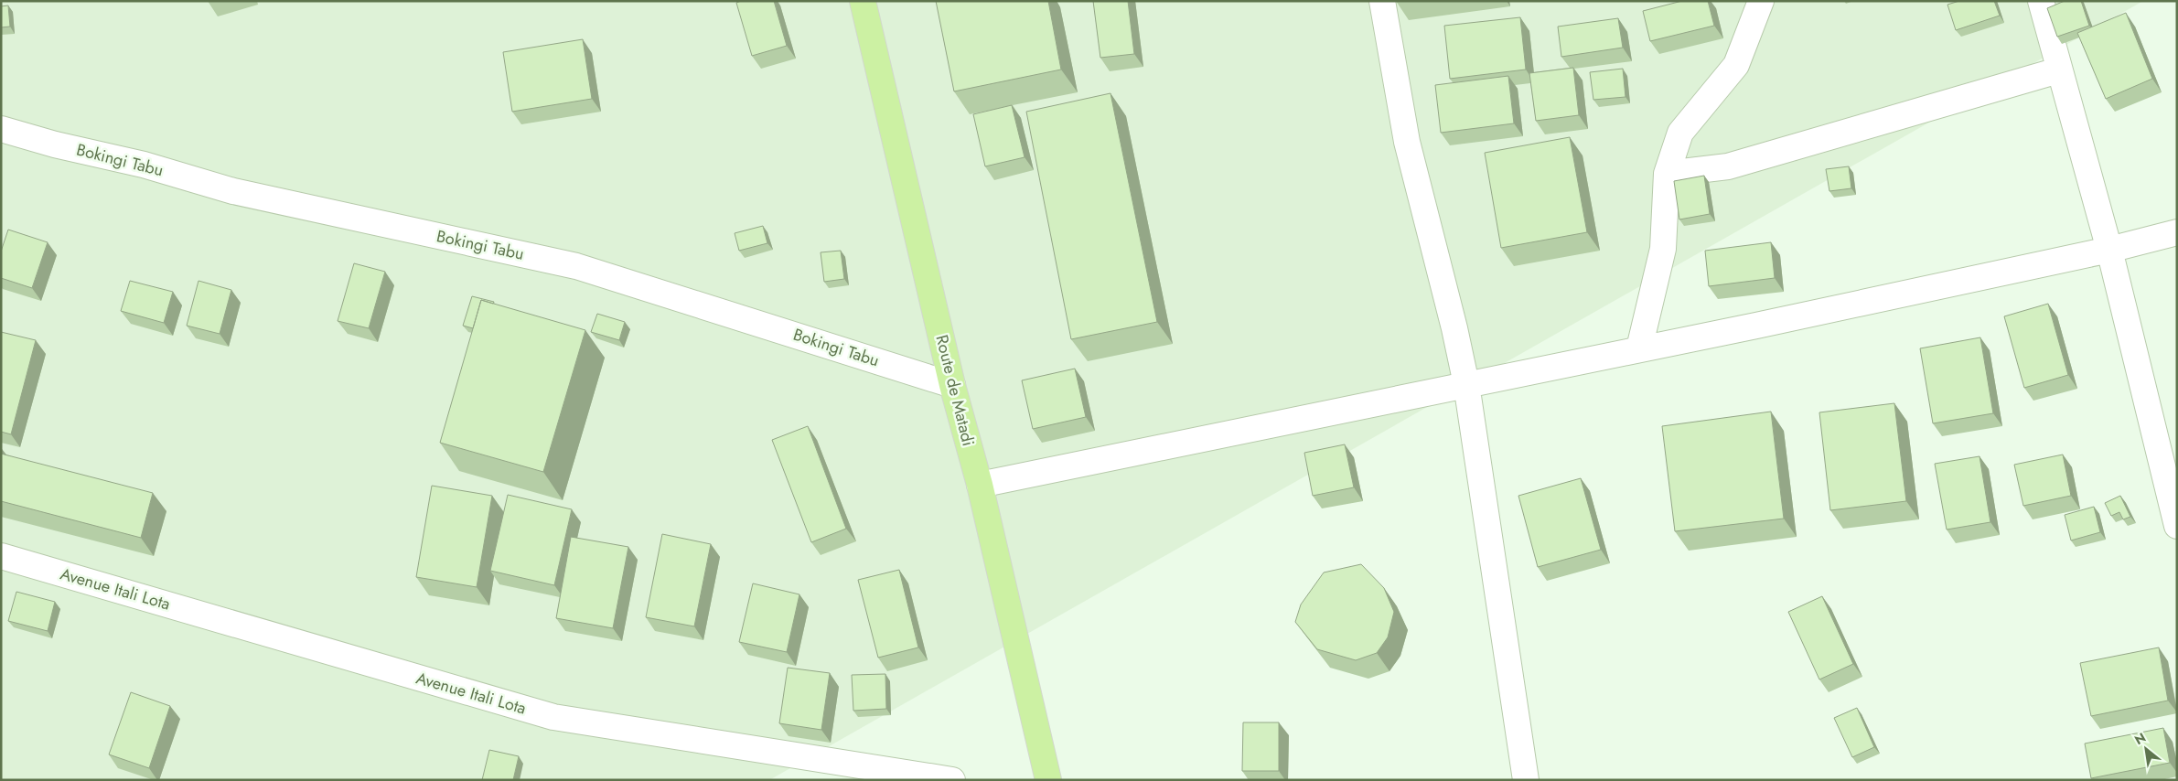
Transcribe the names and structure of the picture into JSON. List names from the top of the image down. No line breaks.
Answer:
{"streets":{"highway":["Route de Matadi"],"street":["Bokingi Tabu","Avenue Itali Lota"]},"crossings":[["Bokingi Tabu","Route de Matadi"]],"north":"top left"}
